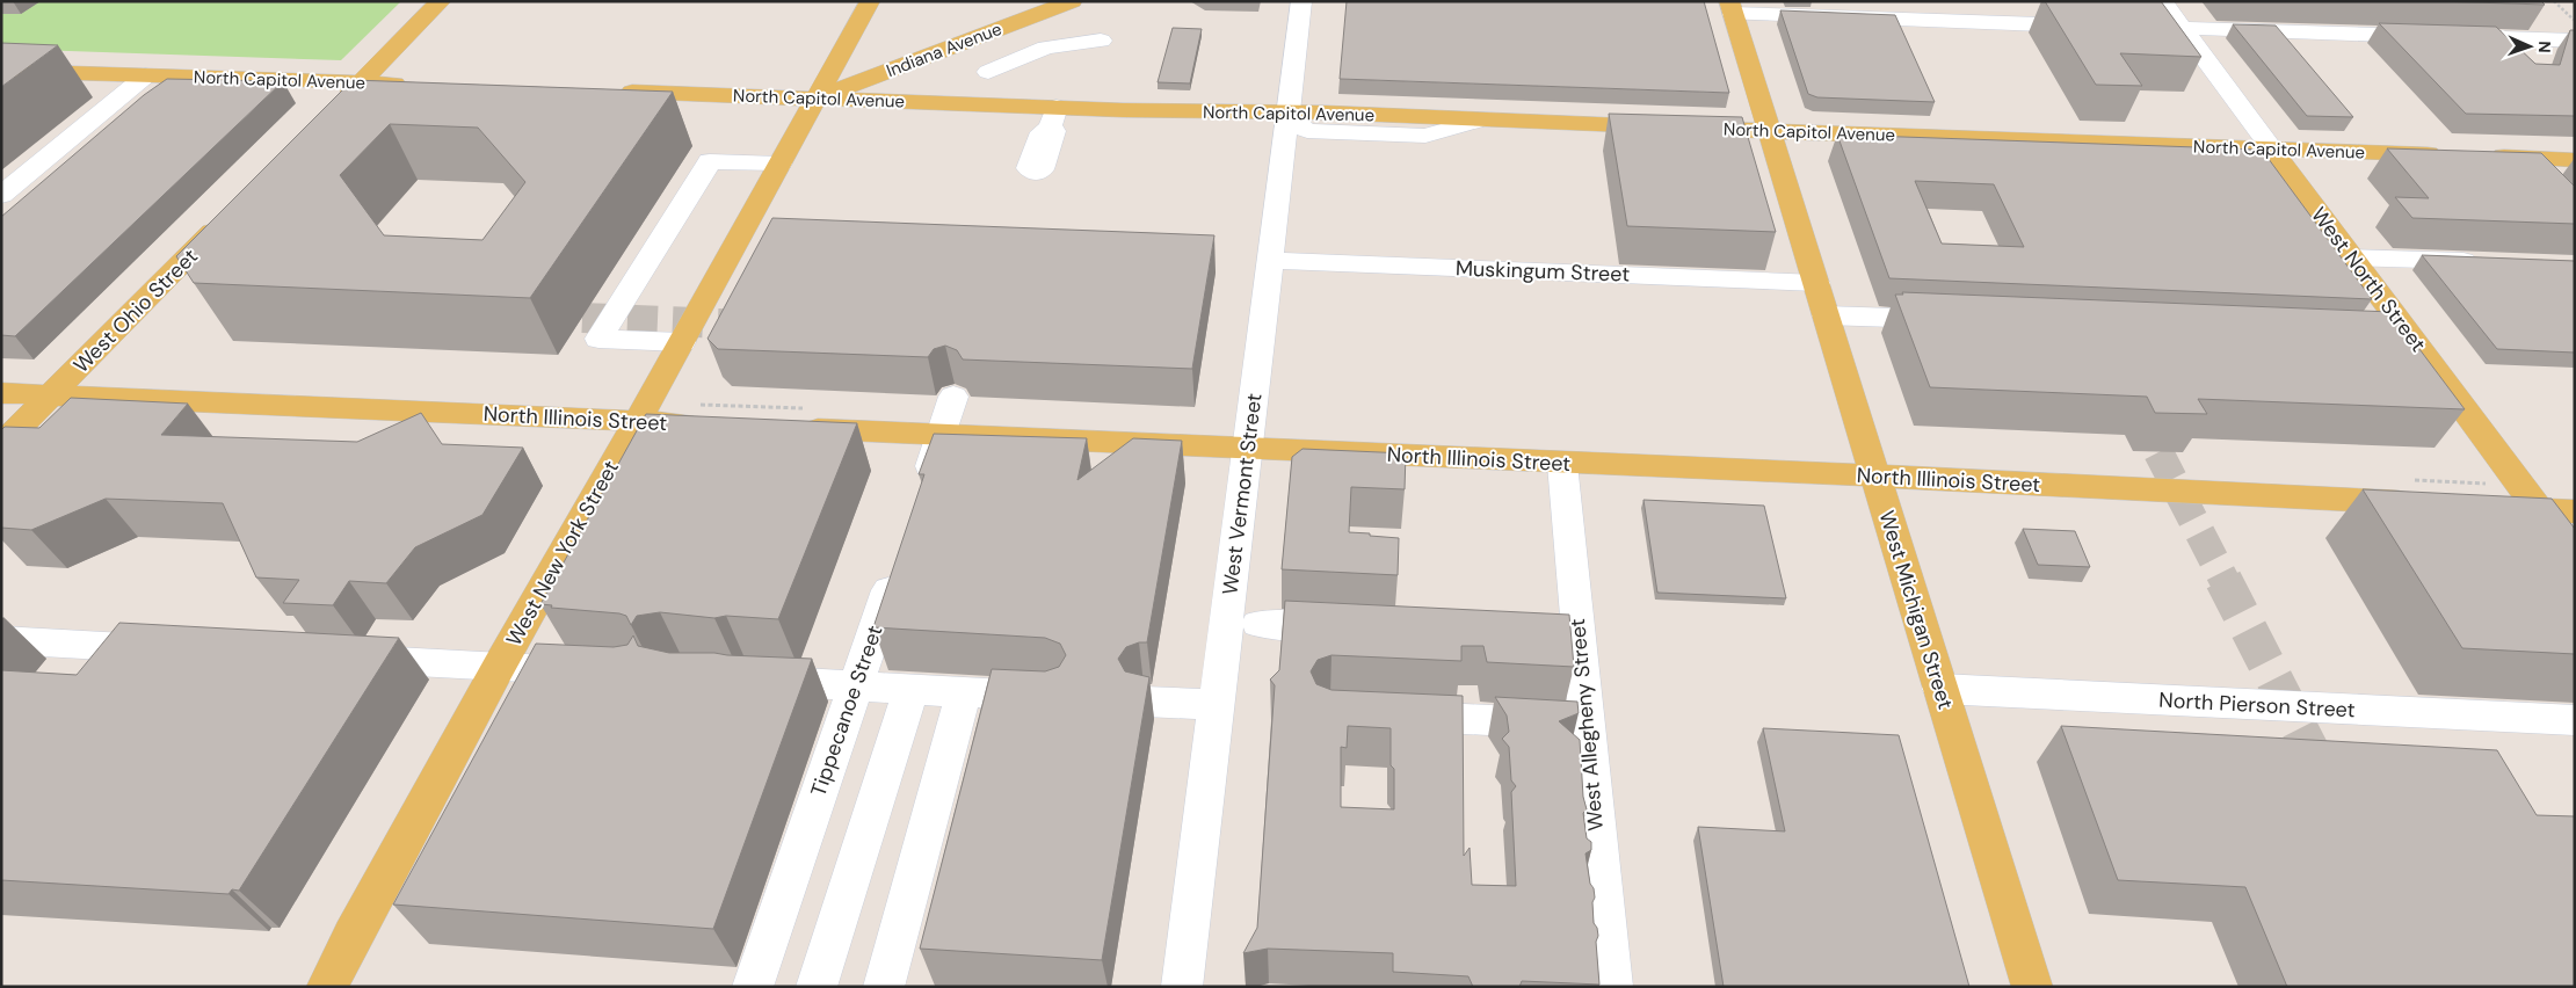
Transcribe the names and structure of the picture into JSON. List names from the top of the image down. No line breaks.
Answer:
{"streets":{"main road":["Indiana Avenue","North Capitol Avenue","West North Street","West Ohio Street","North Illinois Street","West New York Street","West Michigan Street"],"street":["Muskingum Street","West Vermont Street","North Pierson Street","Tippecanoe Street","West Allegheny Street"]},"crossings":[["Indiana Avenue","North Capitol Avenue"],["Indiana Avenue","West New York Street"],["North Capitol Avenue","West North Street"],["North Capitol Avenue","West Vermont Street"],["North Capitol Avenue","West New York Street"],["North Capitol Avenue","West Michigan Street"],["Muskingum Street","West Vermont Street"],["Muskingum Street","West Michigan Street"],["West Ohio Street","North Illinois Street"],["North Illinois Street","West Vermont Street"],["North Illinois Street","West New York Street"],["North Illinois Street","West Michigan Street"],["North Illinois Street","West Allegheny Street"],["West Michigan Street","North Pierson Street"]],"north":"right"}
